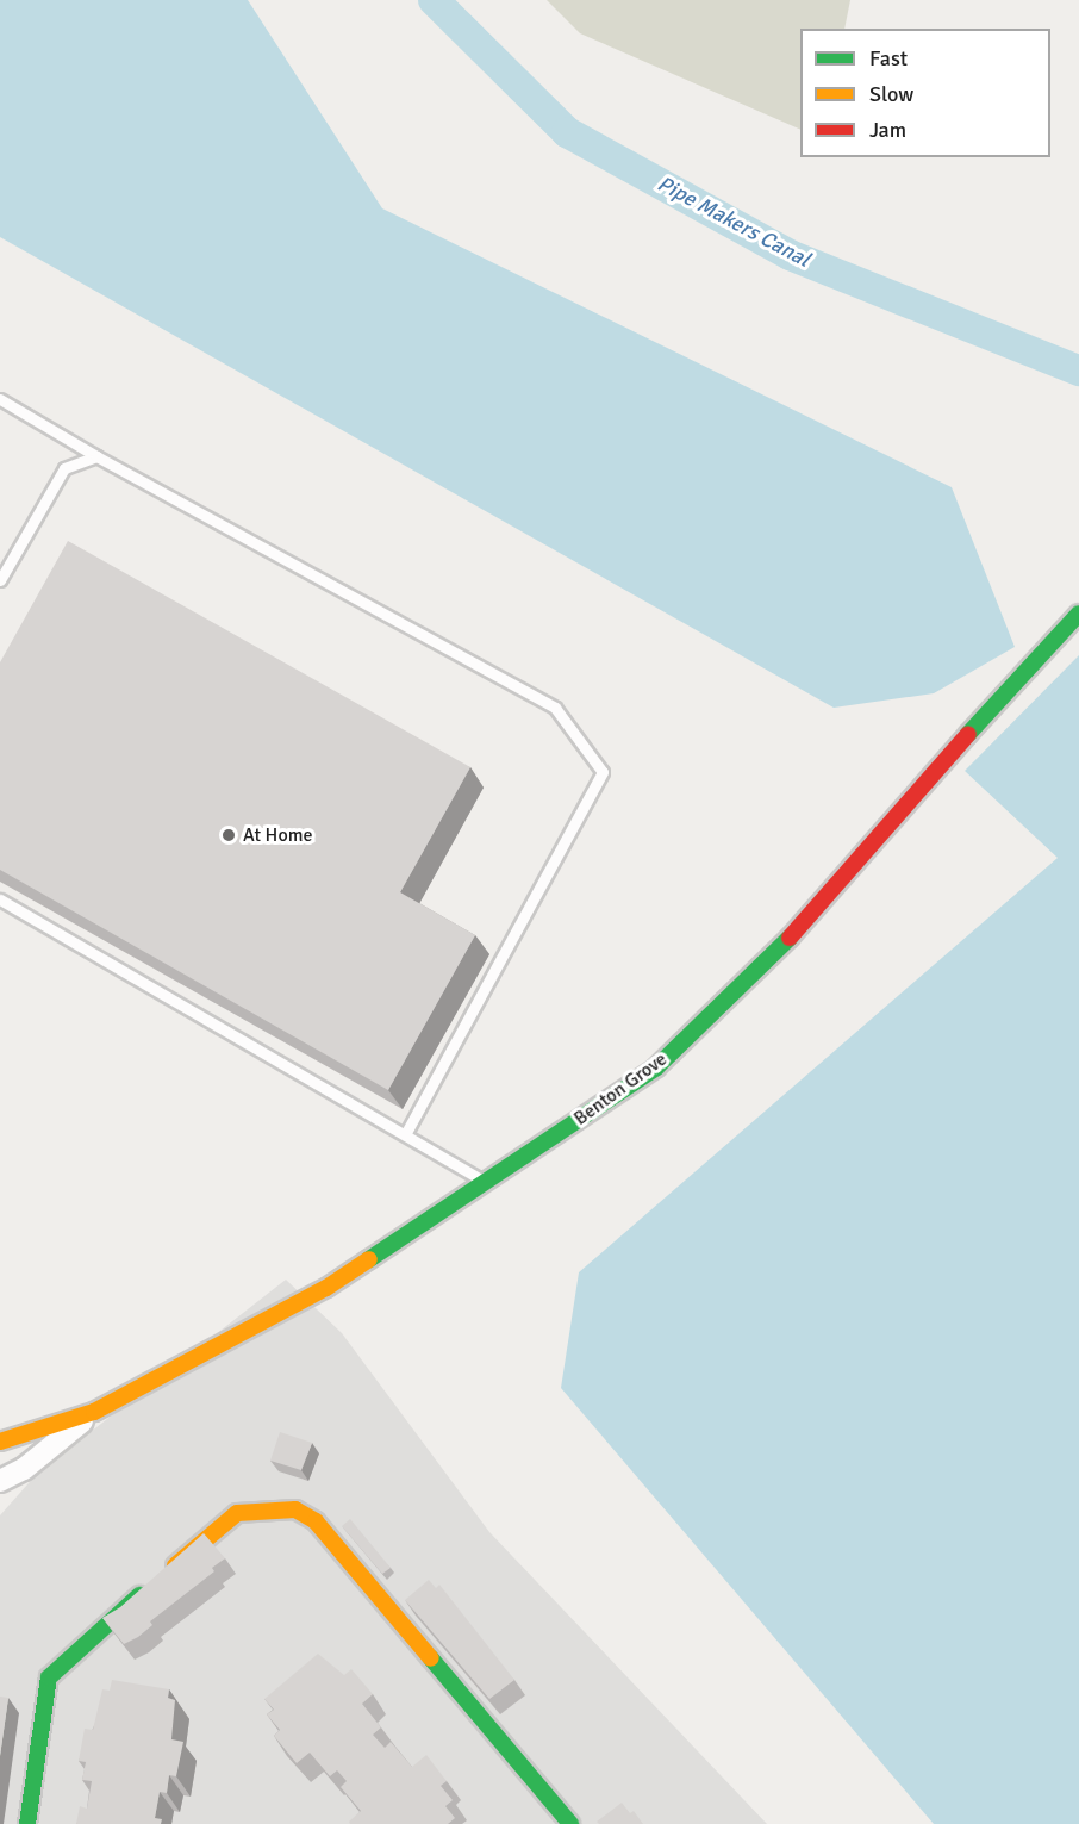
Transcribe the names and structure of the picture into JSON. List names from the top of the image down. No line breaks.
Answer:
{"streets":{"street":["Benton Grove"]},"water":["Pipe Makers Canal"],"places":["At Home"],"legend":["Fast","Slow","Jam"]}
